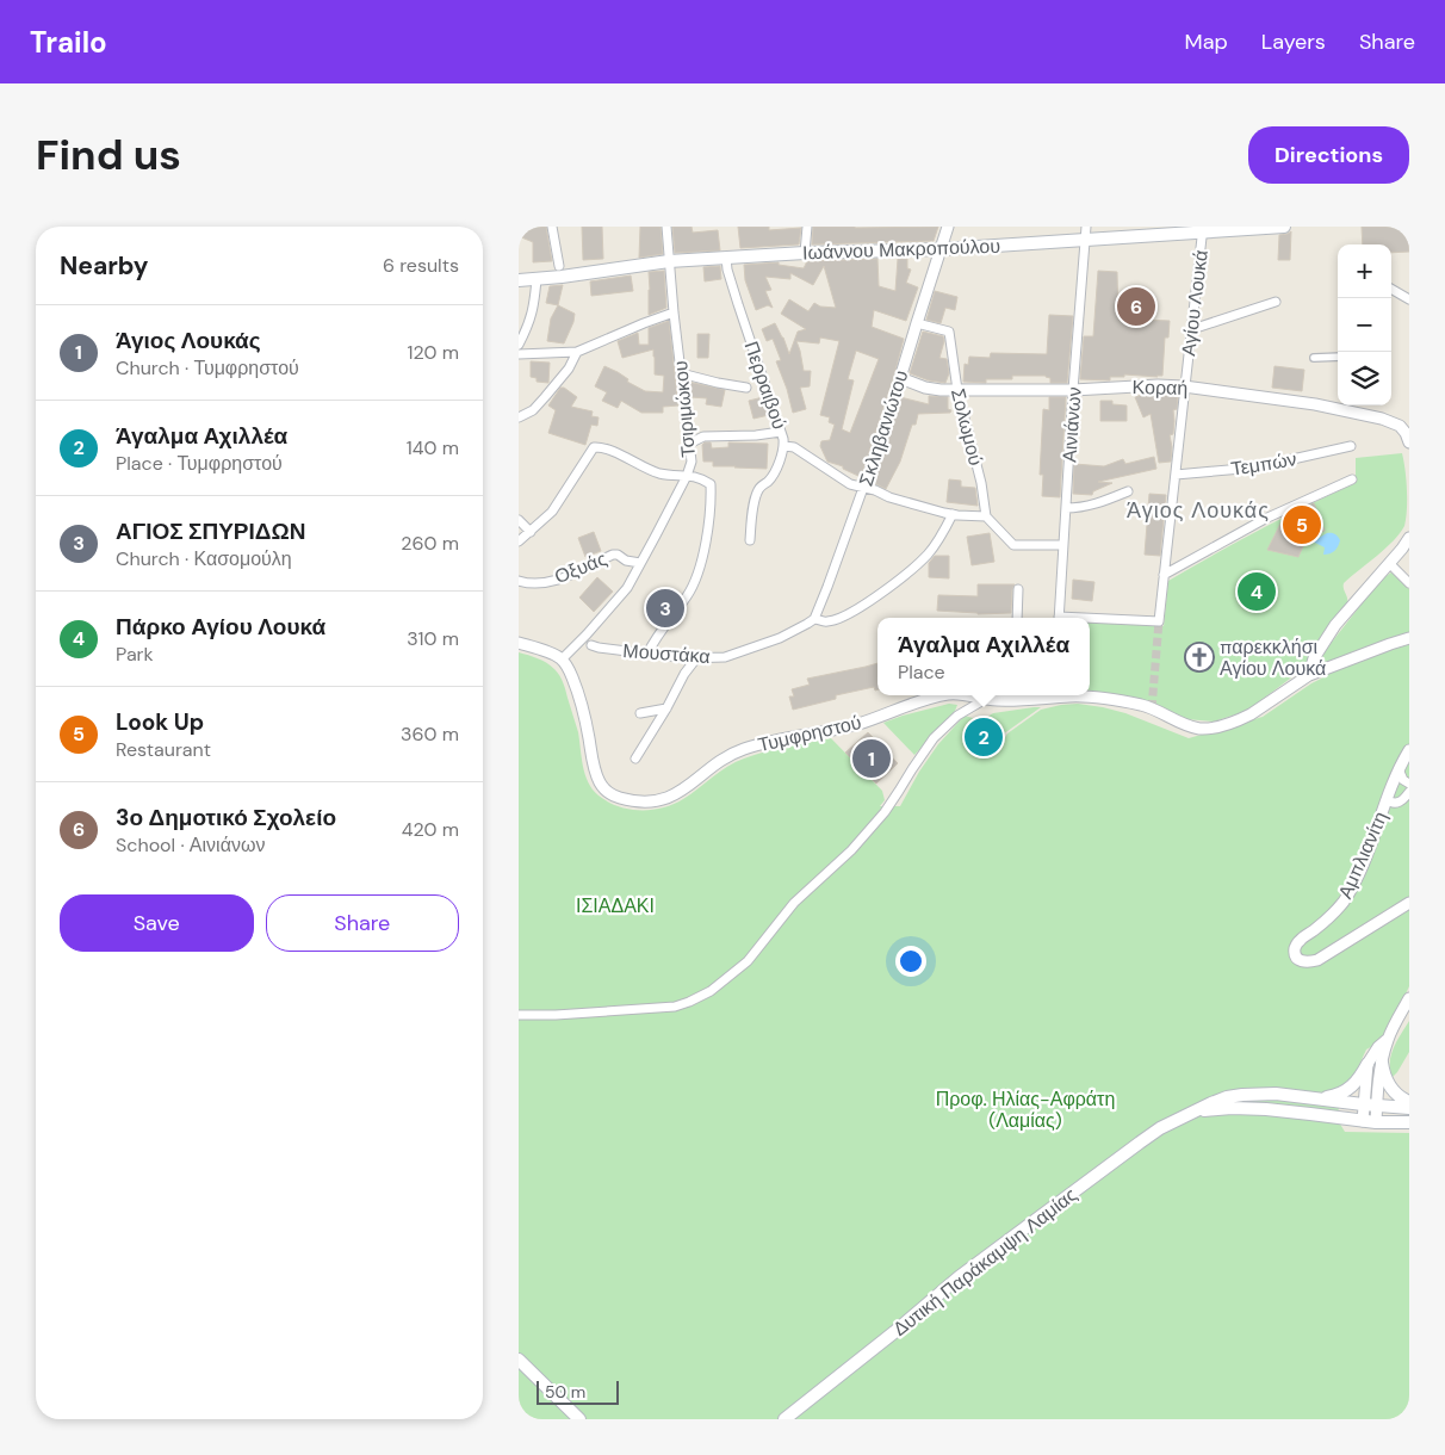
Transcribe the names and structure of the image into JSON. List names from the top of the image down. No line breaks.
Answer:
{"streets":{"main road":["Ιωάννου Μακροπούλου","Δυτική Παράκαμψη Λαμίας"],"street":["Αγίου Λουκά","Περραιβού","Κοραή","Τσιριμώκου","Αινιάνων","Σολωμού","Σκληβανιώτου","Τεμπών","Οξυάς","Μουστάκα","Τυμφρηστού","Αμπλιανίτη"]},"crossings":[["Ιωάννου Μακροπούλου","Αγίου Λουκά"],["Ιωάννου Μακροπούλου","Περραιβού"],["Ιωάννου Μακροπούλου","Τσιριμώκου"],["Ιωάννου Μακροπούλου","Αινιάνων"],["Ιωάννου Μακροπούλου","Σκληβανιώτου"],["Αγίου Λουκά","Κοραή"],["Αγίου Λουκά","Τεμπών"],["Κοραή","Αινιάνων"],["Κοραή","Σολωμού"],["Κοραή","Σκληβανιώτου"],["Τσιριμώκου","Οξυάς"],["Τσιριμώκου","Τυμφρηστού"],["Σολωμού","Σκληβανιώτου"],["Σκληβανιώτου","Μουστάκα"]],"districts":["Άγιος Λουκάς"],"parks":["ΙΣΙΑΔΑΚΙ","Προφ. Ηλίας-Αφράτη (Λαμίας)"],"places":{"church":["παρεκκλήσι Αγίου Λουκά"]},"scale_bar":"50 m","page":{"header":"Trailo","nav":["Map","Layers","Share"],"buttons":["Directions",["Save","Share"]],"title":"Find us","heading":["Nearby","6 results"],"map_buttons":["+","−"],"pins":["6","5","4","3","2","1"],"list":[{"mark":"1","name":"Άγιος Λουκάς","note":"Church · Τυμφρηστού","value":"120 m"},{"mark":"2","name":"Άγαλμα Αχιλλέα","note":"Place · Τυμφρηστού","value":"140 m"},{"mark":"3","name":"ΑΓΙΟΣ ΣΠΥΡΙΔΩΝ","note":"Church · Κασομούλη","value":"260 m"},{"mark":"4","name":"Πάρκο Αγίου Λουκά","note":"Park","value":"310 m"},{"mark":"5","name":"Look Up","note":"Restaurant","value":"360 m"},{"mark":"6","name":"3ο Δημοτικό Σχολείο","note":"School · Αινιάνων","value":"420 m"}],"popup":["Άγαλμα Αχιλλέα","Place"],"scale":"50 m"}}
